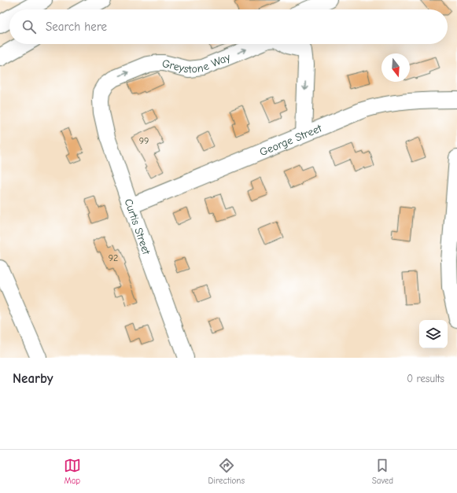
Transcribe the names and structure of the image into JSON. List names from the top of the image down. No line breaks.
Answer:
{"streets":{"street":["Greystone Way","George Street","Curtis Street"]},"crossings":[["Greystone Way","George Street"],["Greystone Way","Curtis Street"],["George Street","Curtis Street"]],"house_numbers":["99","92"],"north":"bottom","page":{"search":"Search here","heading":["Nearby","0 results"],"nav":["Map","Directions","Saved"]}}
